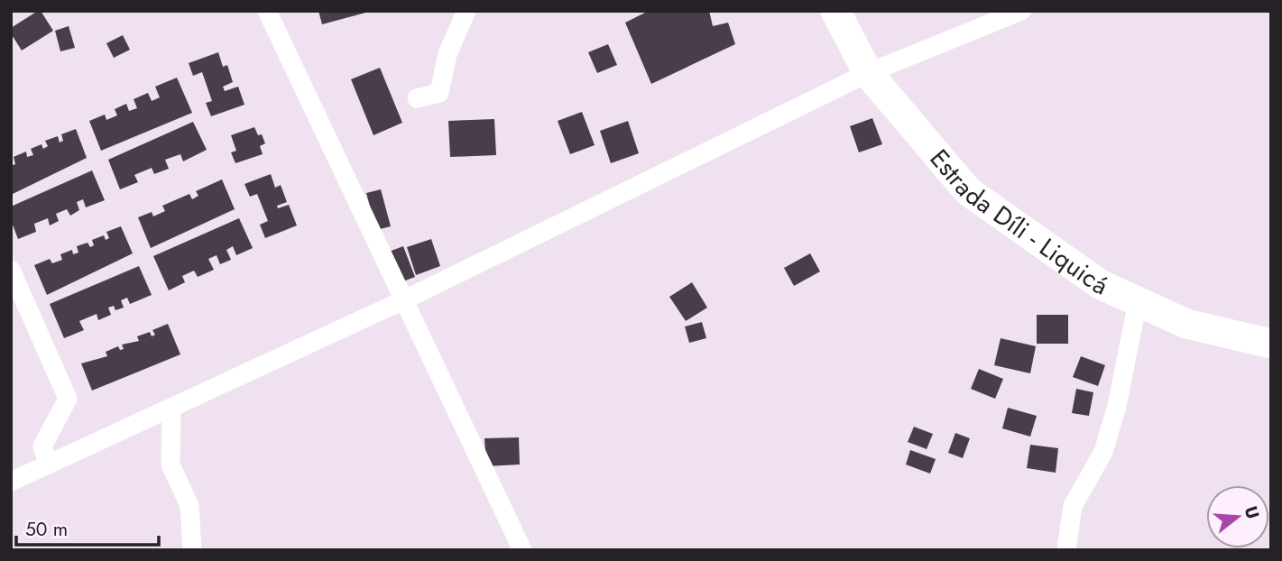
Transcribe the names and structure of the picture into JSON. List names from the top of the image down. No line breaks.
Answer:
{"streets":{"main road":["Estrada Díli - Liquicá"]},"scale_bar":"50 m","north":"right"}
